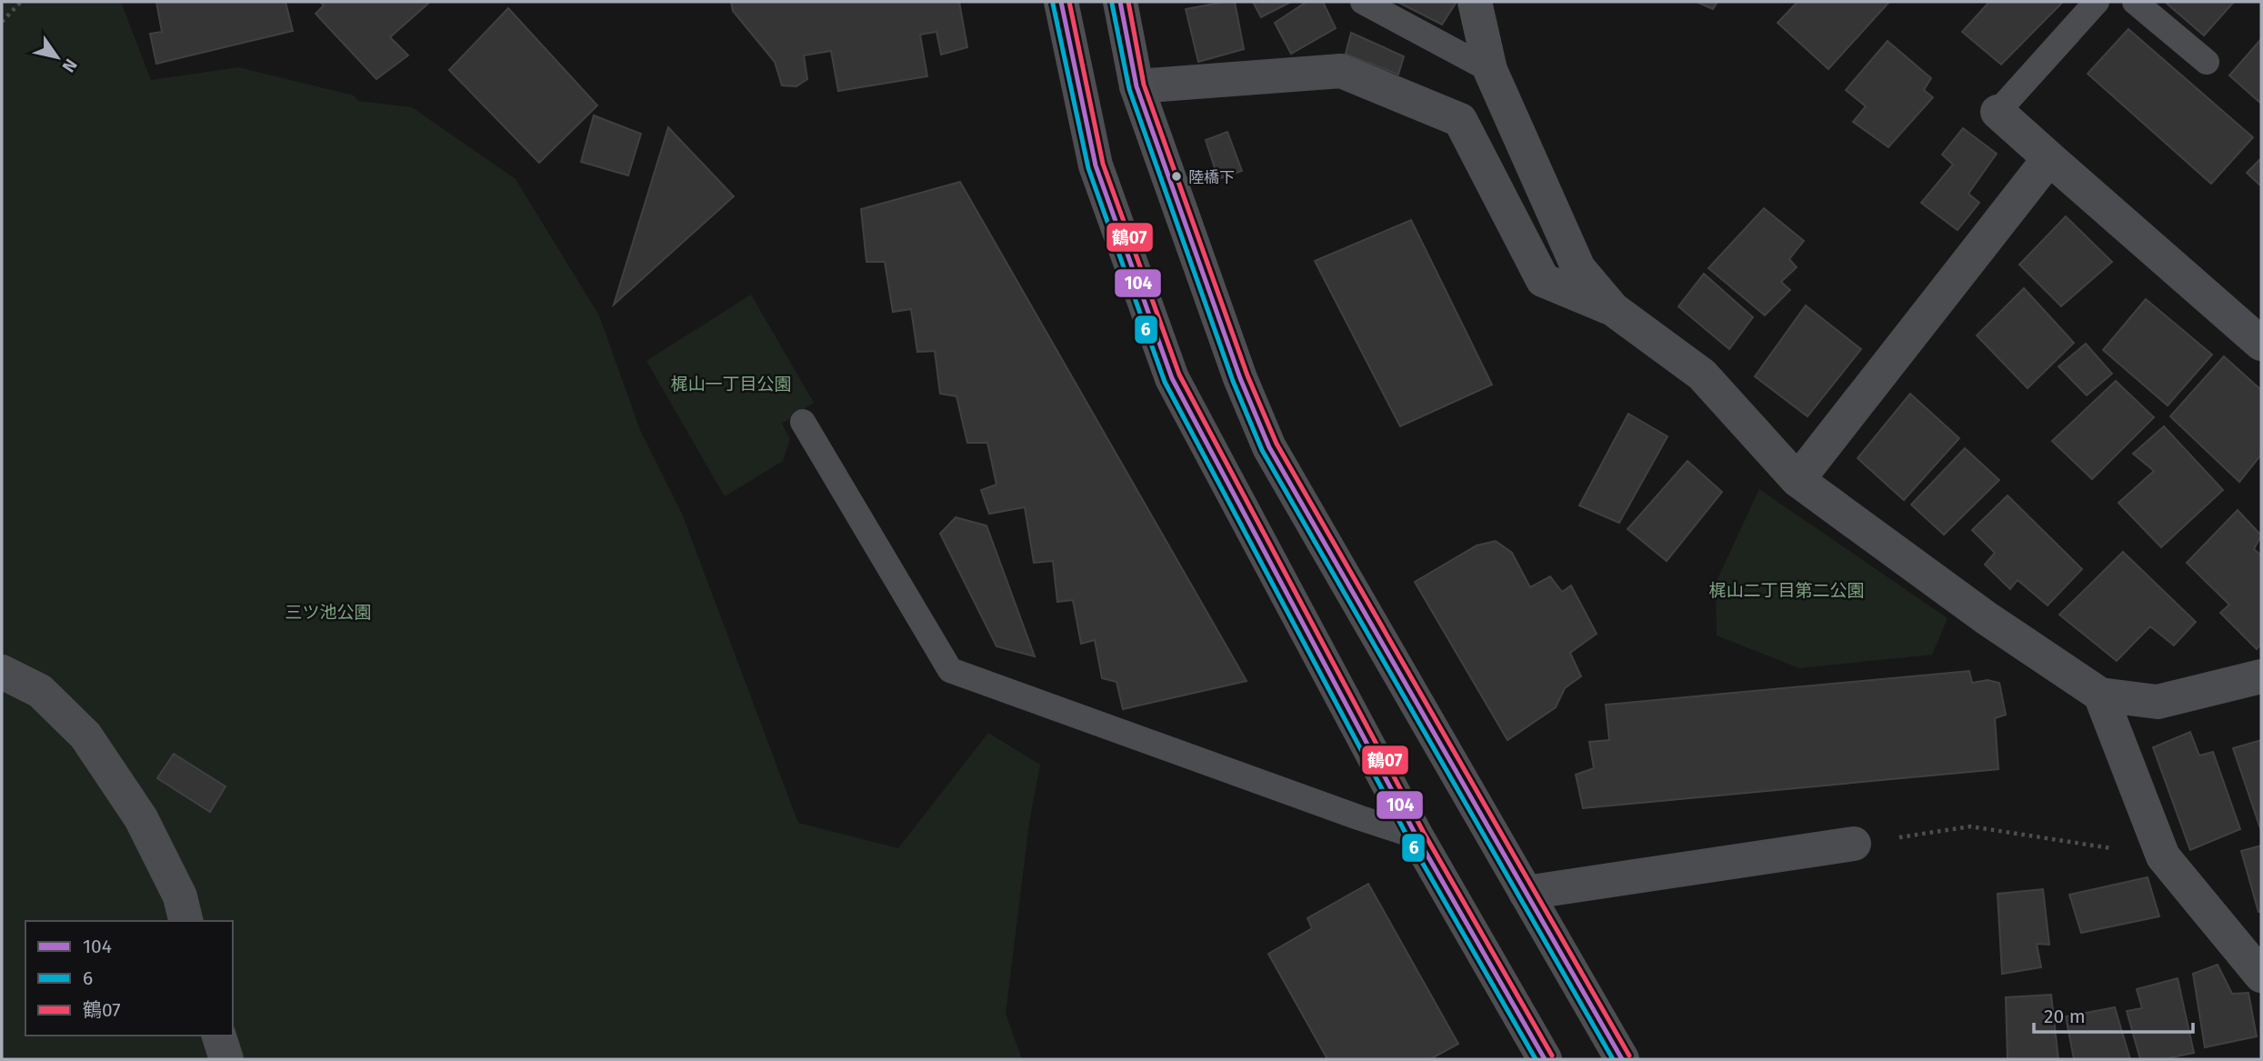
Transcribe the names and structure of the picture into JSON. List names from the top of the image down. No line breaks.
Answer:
{"parks":["梶山一丁目公園","梶山二丁目第二公園","三ツ池公園"],"places":["陸橋下"],"lines":["transit line 104","transit line 鶴07","transit line 6"],"legend":["104","6","鶴07"],"scale_bar":"20 m","north":"bottom right"}
